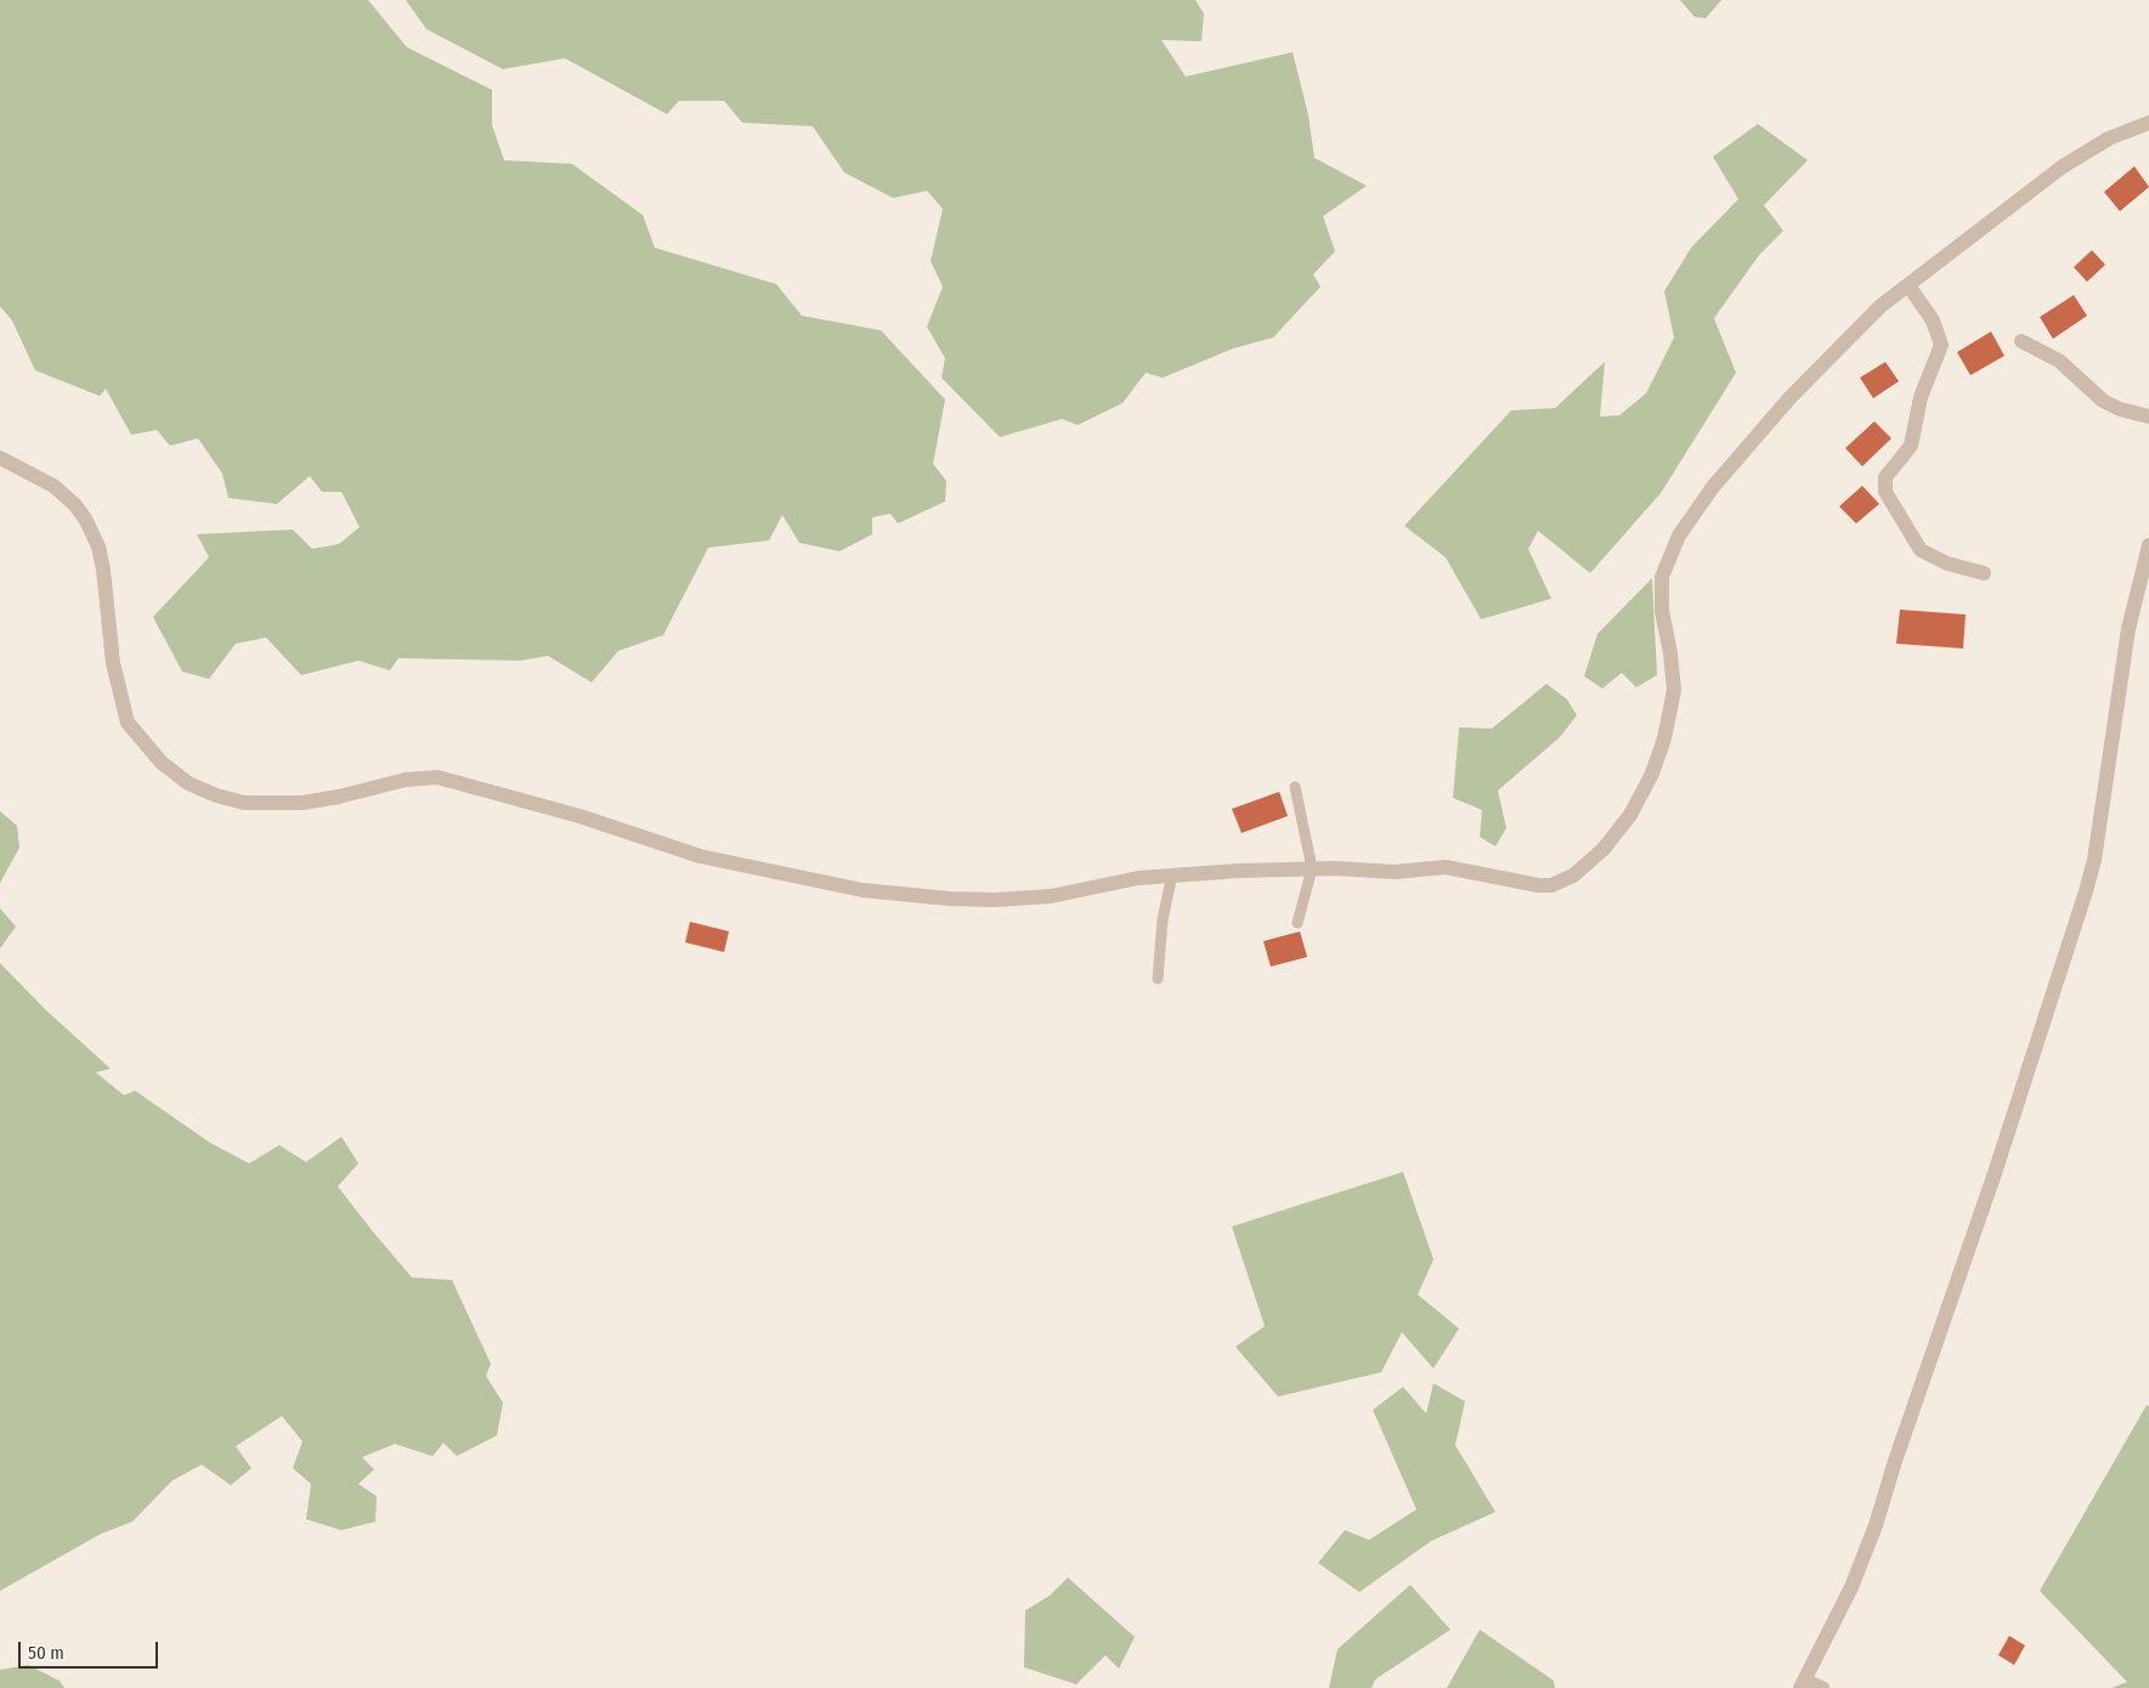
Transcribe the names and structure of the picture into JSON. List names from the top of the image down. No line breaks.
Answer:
{"scale_bar":"50 m"}
